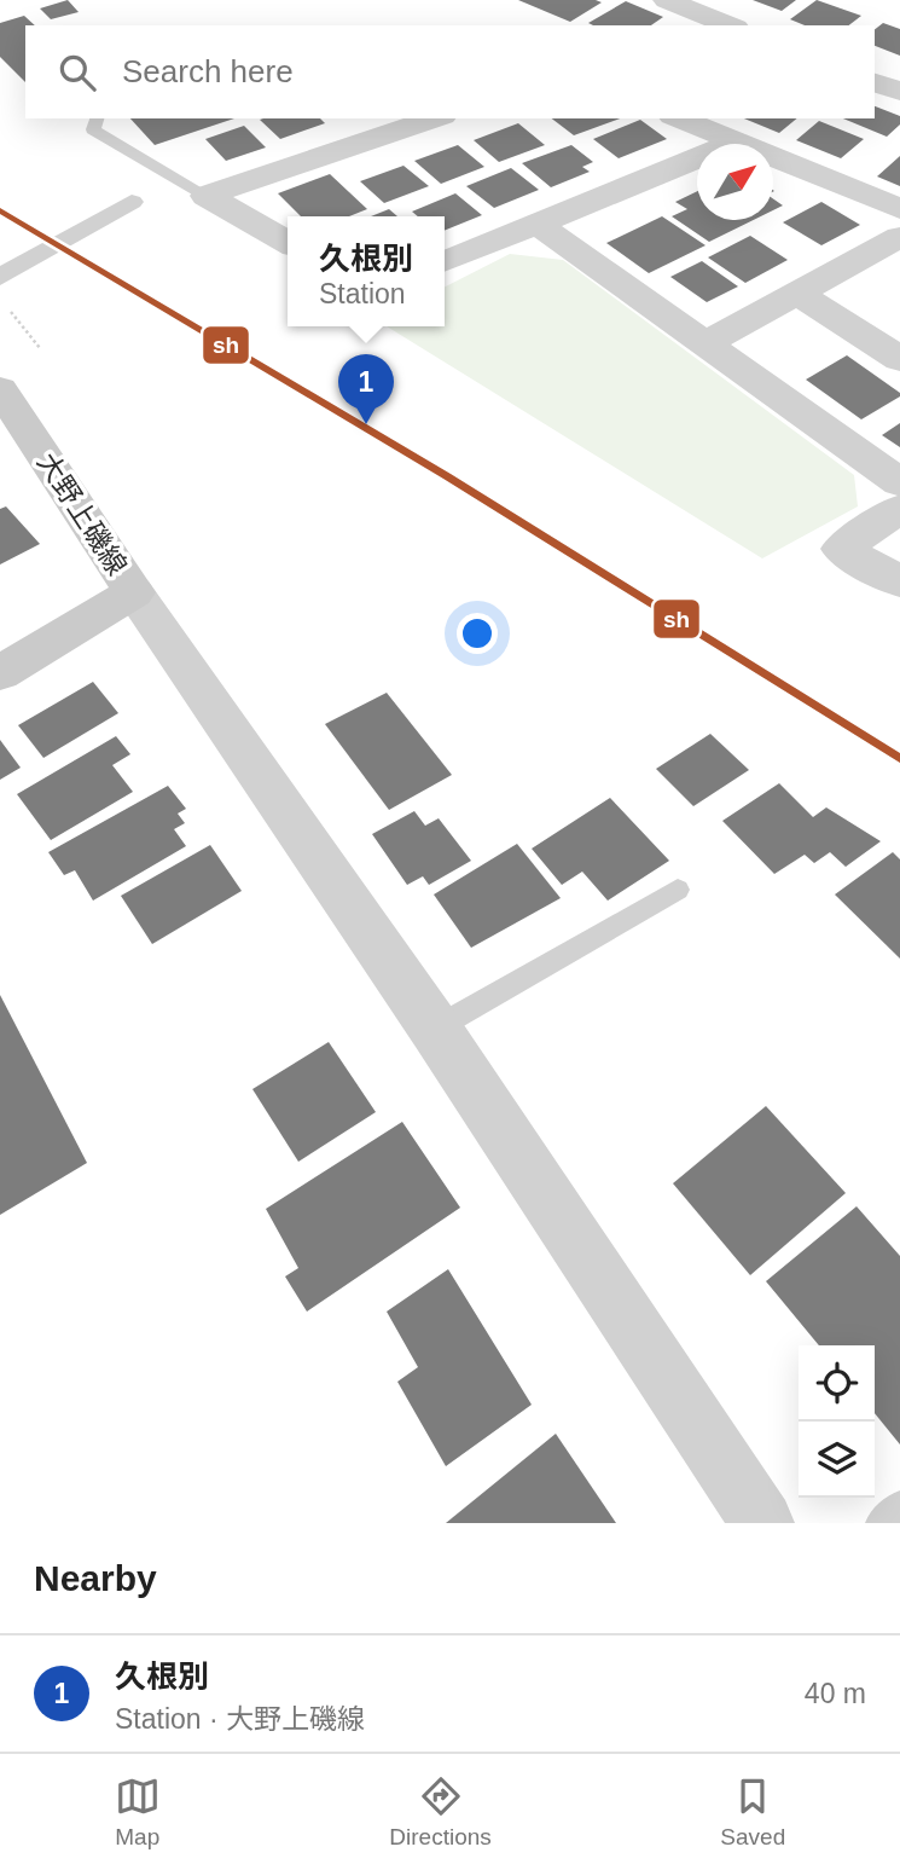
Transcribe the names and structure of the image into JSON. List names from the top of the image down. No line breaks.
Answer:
{"streets":{"main road":["大野上磯線"]},"lines":["transit line sh"],"north":"top right","page":{"search":"Search here","popup":["久根別","Station"],"pins":"1","heading":"Nearby","list":[{"mark":"1","name":"久根別","note":"Station · 大野上磯線","value":"40 m"}],"nav":["Map","Directions","Saved"]}}
